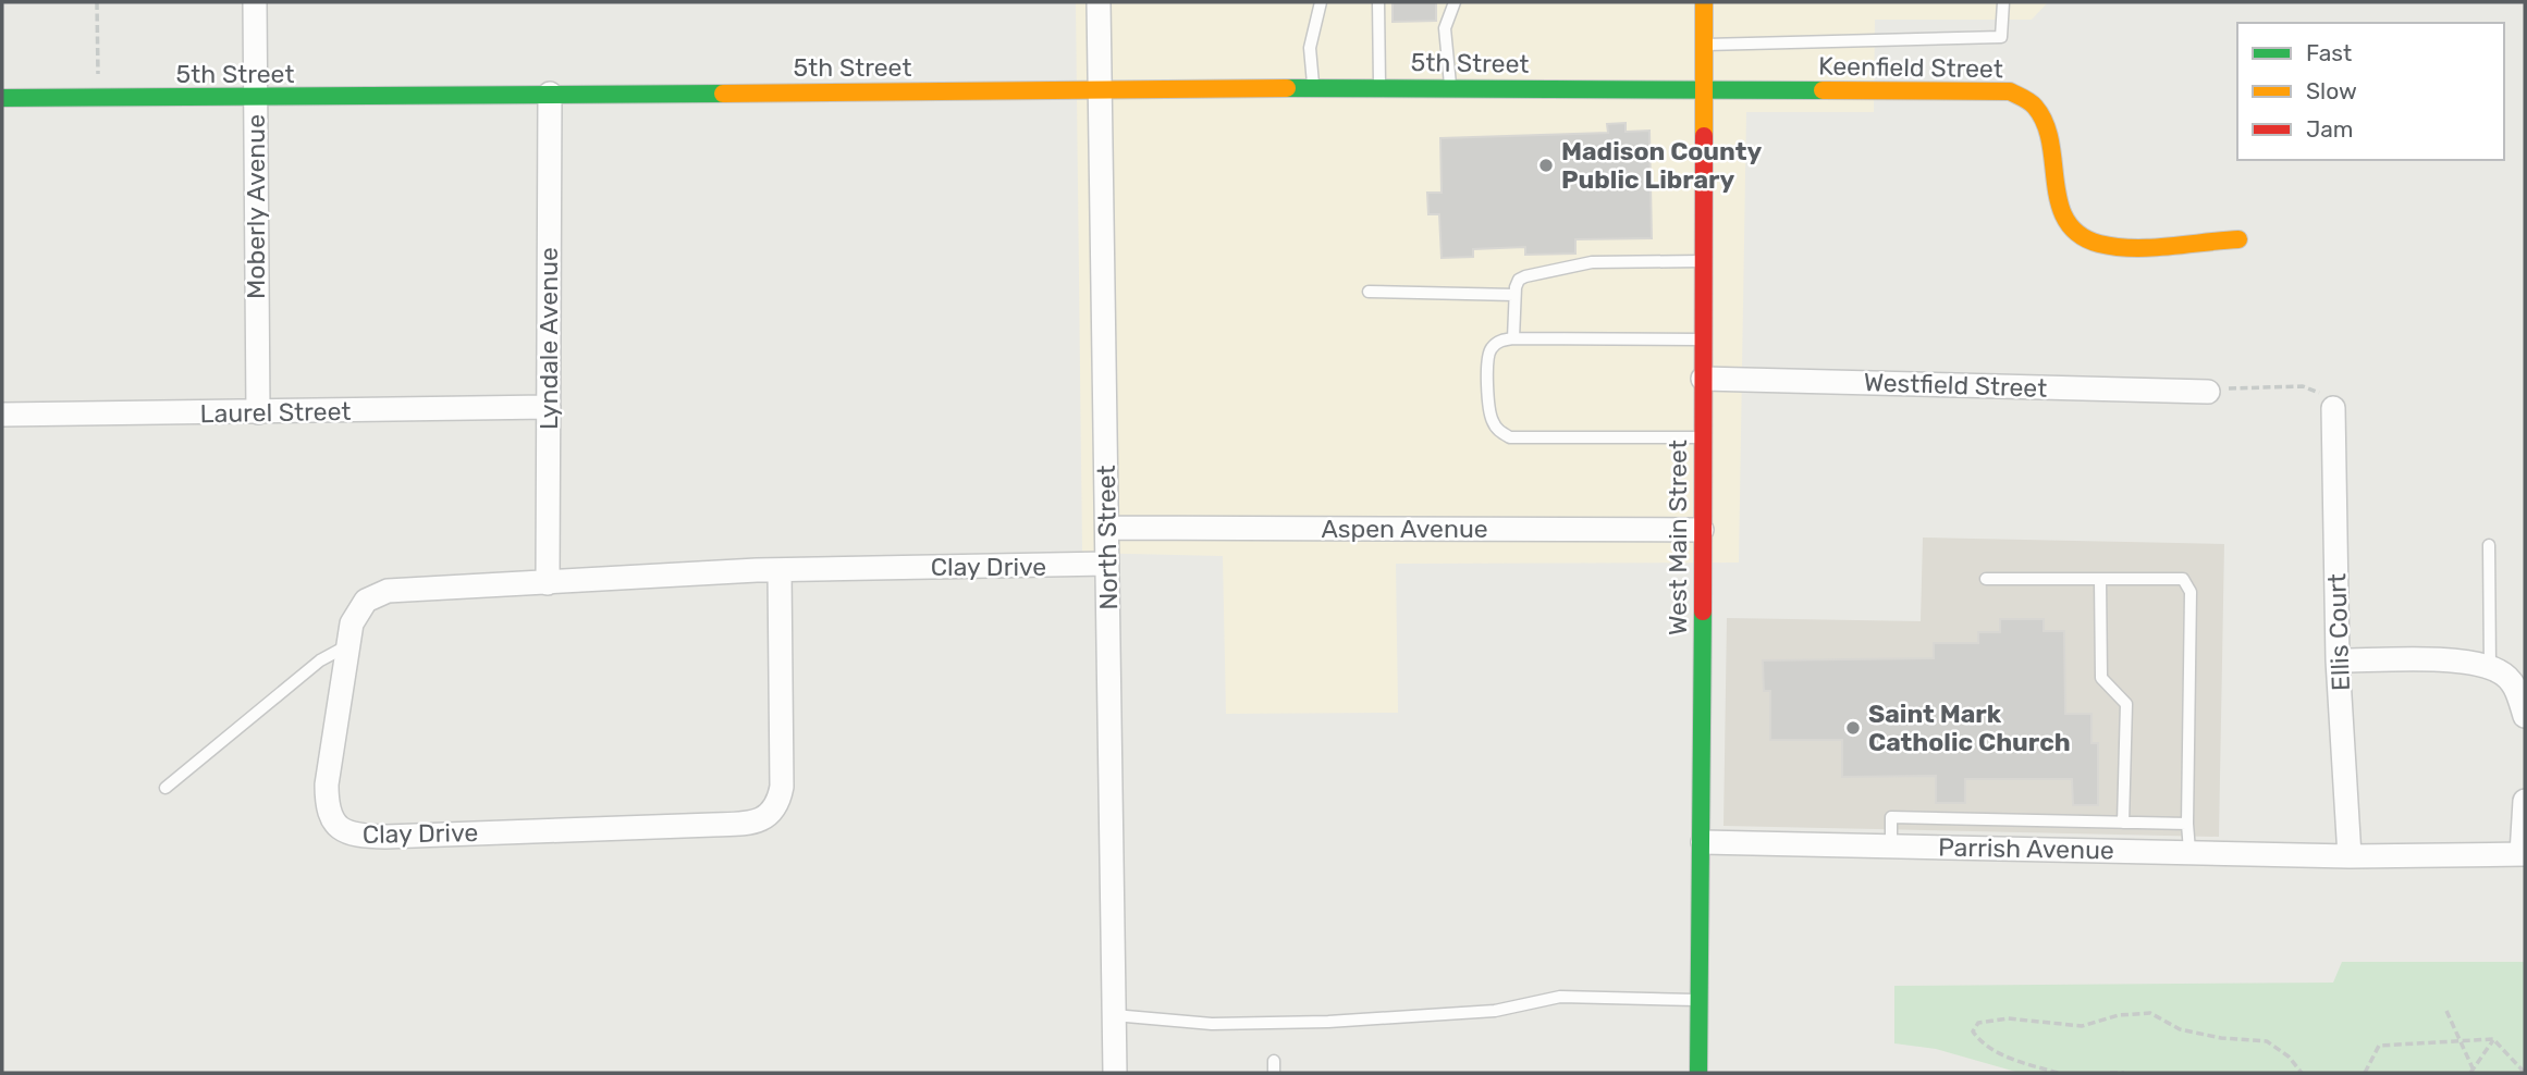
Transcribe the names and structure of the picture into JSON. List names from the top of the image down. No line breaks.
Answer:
{"streets":{"street":["5th Street","Keenfield Street","Moberly Avenue","Lyndale Avenue","Westfield Street","Laurel Street","Aspen Avenue","North Street","West Main Street","Clay Drive","Ellis Court","Parrish Avenue"]},"crossings":[["5th Street","Keenfield Street"],["5th Street","Moberly Avenue"],["5th Street","Lyndale Avenue"],["5th Street","North Street"],["5th Street","West Main Street"],["Keenfield Street","West Main Street"],["Moberly Avenue","Laurel Street"],["Lyndale Avenue","Laurel Street"],["Lyndale Avenue","Clay Drive"],["Westfield Street","West Main Street"],["Aspen Avenue","North Street"],["Aspen Avenue","West Main Street"],["North Street","Clay Drive"],["West Main Street","Parrish Avenue"],["Ellis Court","Parrish Avenue"]],"places":["Madison County Public Library","Saint Mark Catholic Church"],"legend":["Fast","Slow","Jam"]}
